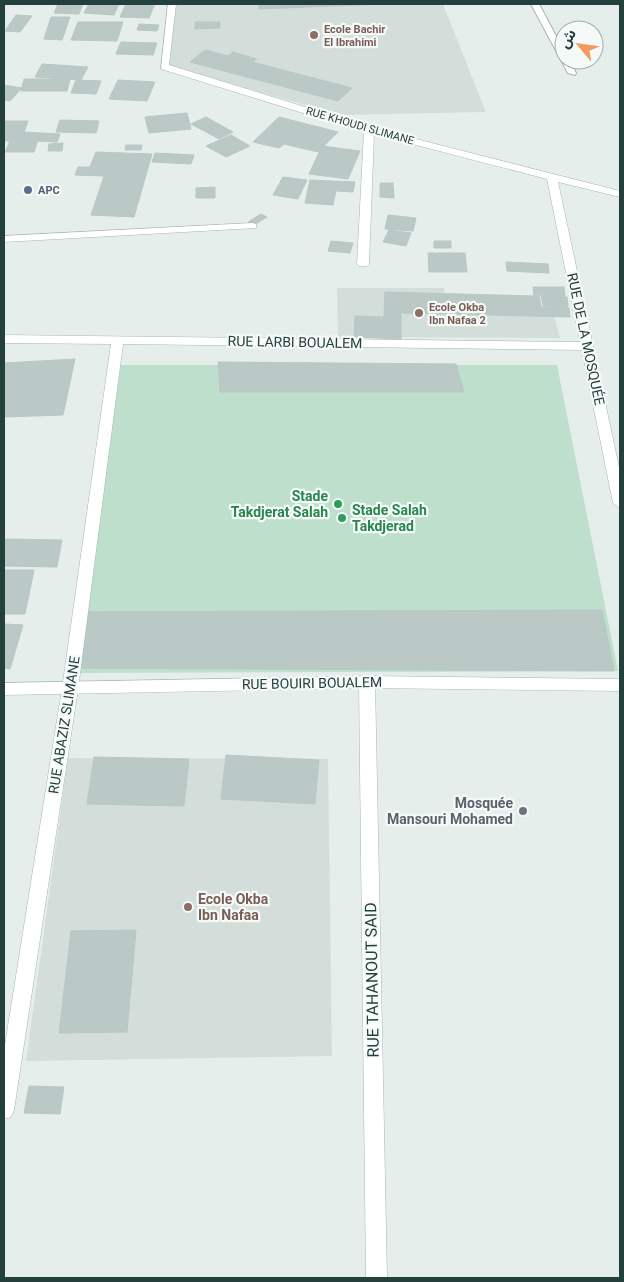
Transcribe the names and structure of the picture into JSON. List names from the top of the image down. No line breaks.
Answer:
{"streets":{"street":["RUE KHOUDI SLIMANE","RUE DE LA MOSQUÉE","RUE LARBI BOUALEM","RUE BOUIRI BOUALEM","RUE ABAZIZ SLIMANE","RUE TAHANOUT SAID"]},"crossings":[["RUE KHOUDI SLIMANE","RUE DE LA MOSQUÉE"],["RUE DE LA MOSQUÉE","RUE LARBI BOUALEM"],["RUE LARBI BOUALEM","RUE ABAZIZ SLIMANE"],["RUE BOUIRI BOUALEM","RUE ABAZIZ SLIMANE"],["RUE BOUIRI BOUALEM","RUE TAHANOUT SAID"]],"places":["Ecole Bachir El Ibrahimi","APC","Ecole Okba Ibn Nafaa 2","Stade Takdjerat Salah","Stade Salah Takdjerad","Mosquée Mansouri Mohamed","Ecole Okba Ibn Nafaa"],"north":"top left"}
